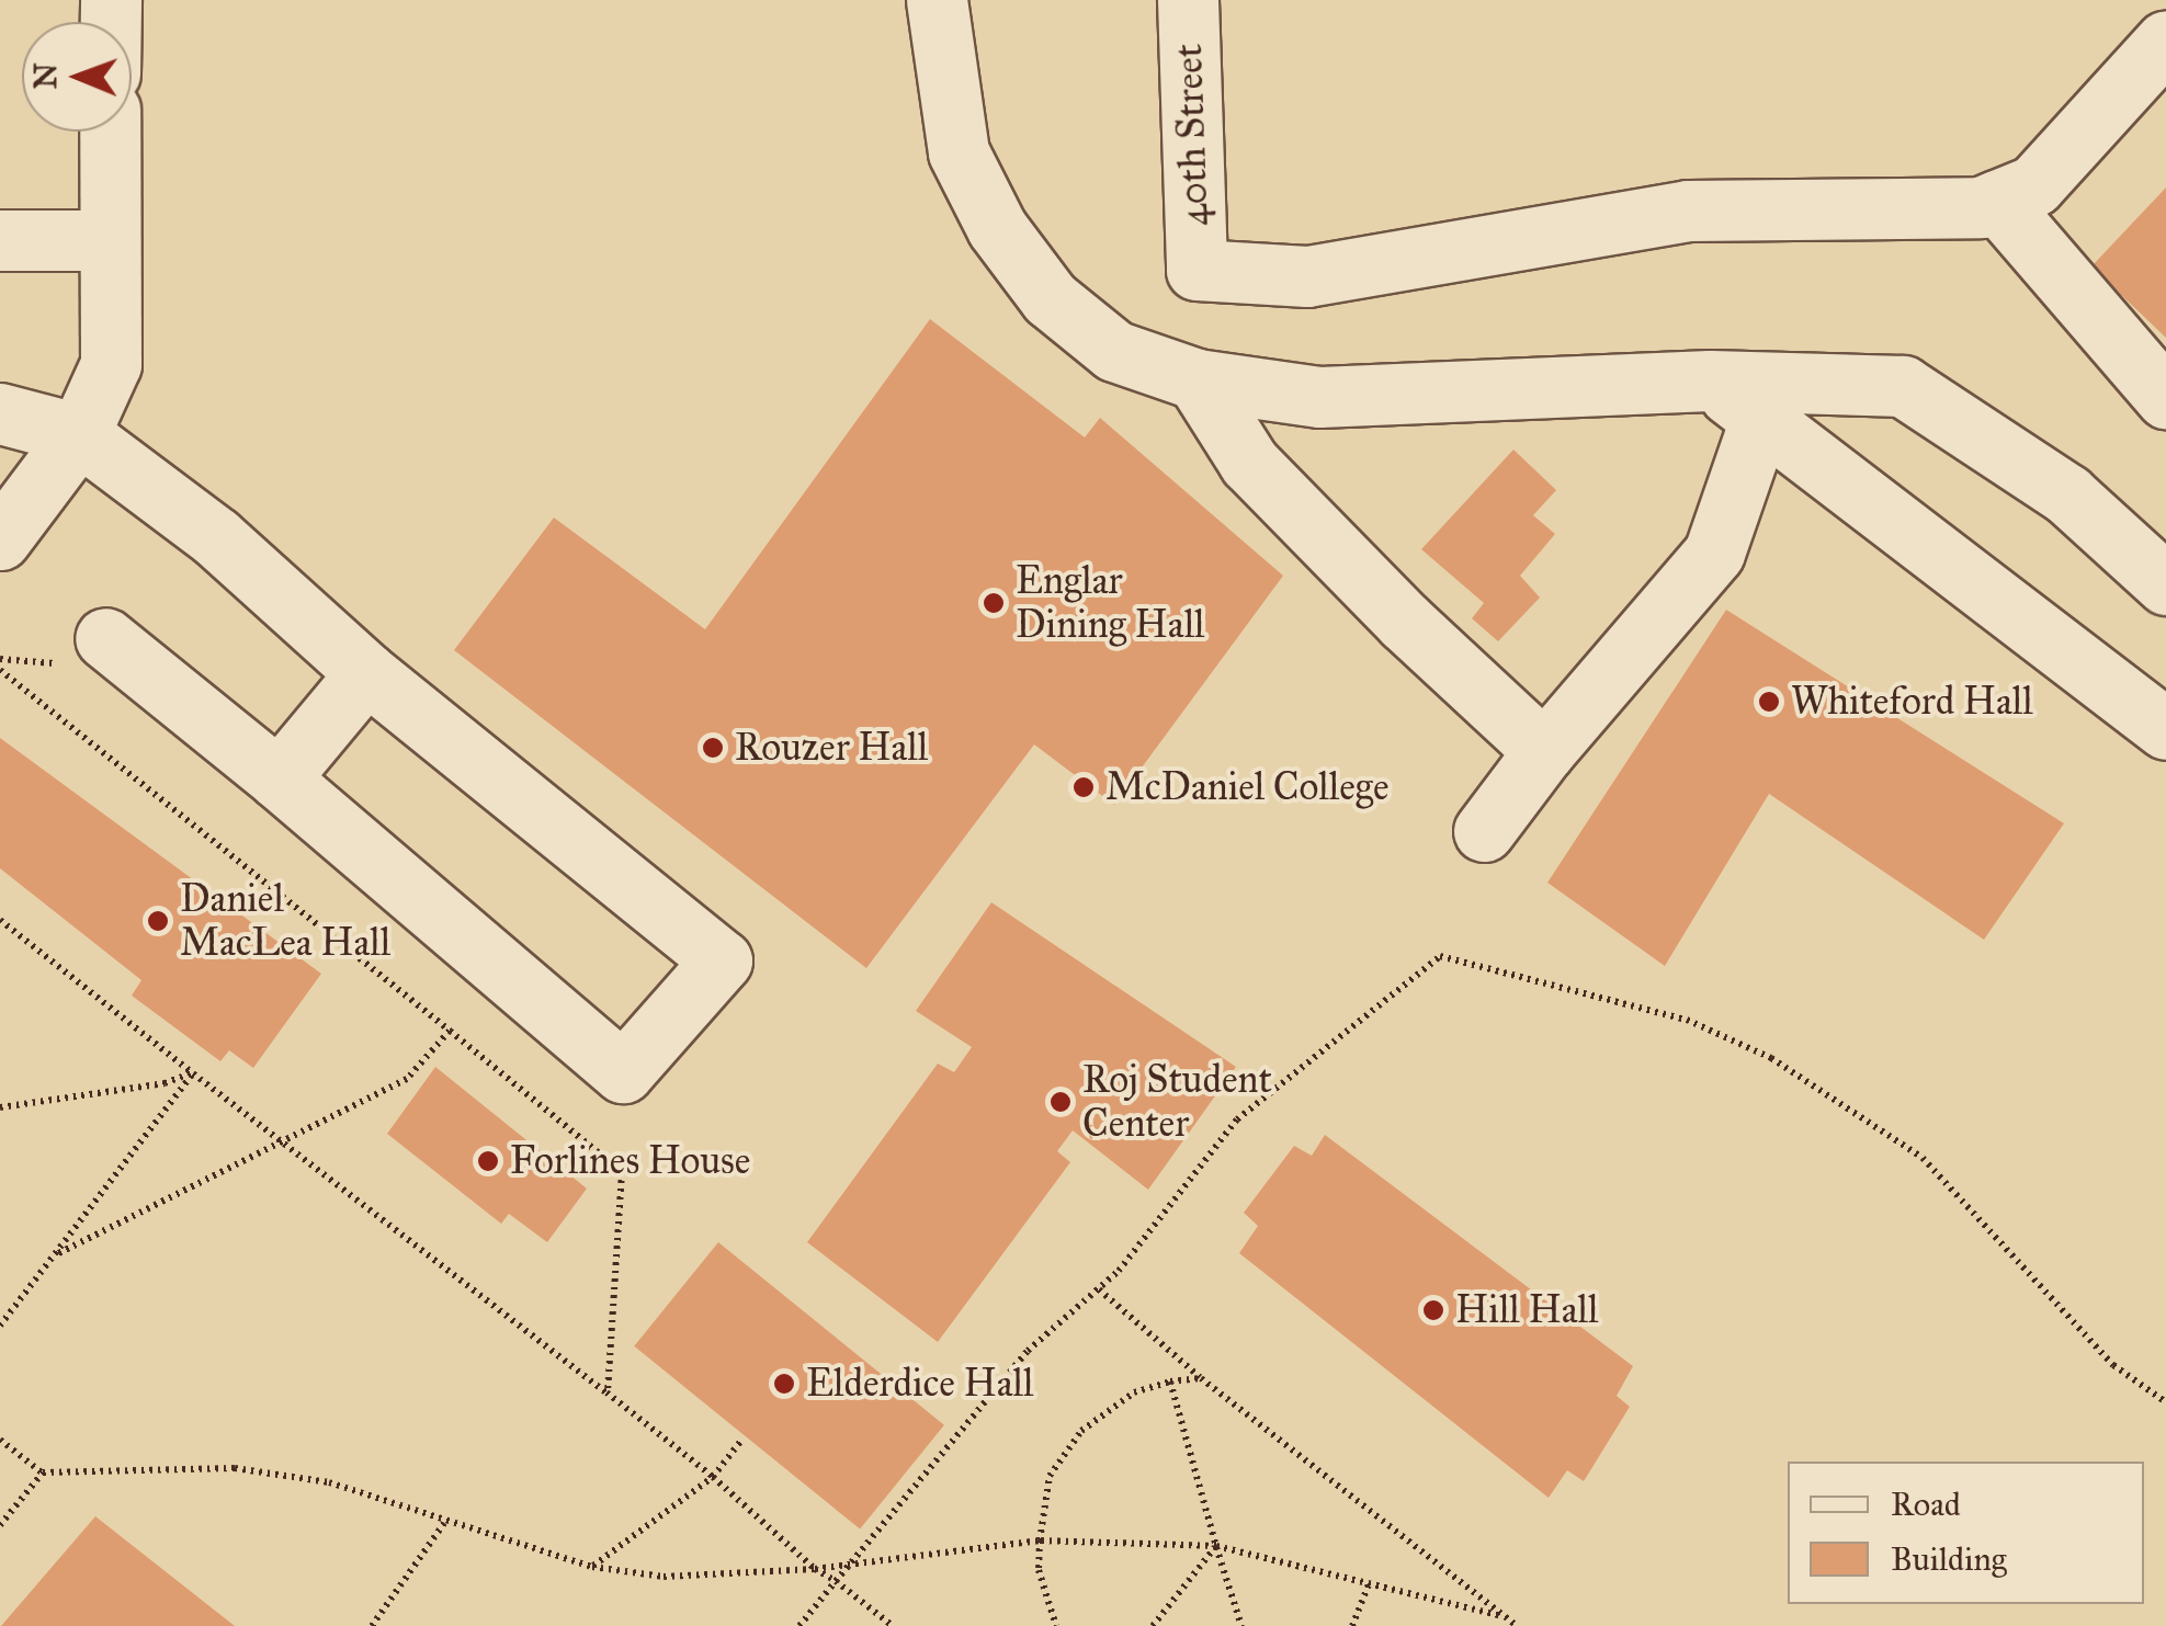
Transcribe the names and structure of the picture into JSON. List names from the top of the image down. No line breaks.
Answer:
{"streets":{"street":["40th Street"]},"places":["Englar Dining Hall","Whiteford Hall","Rouzer Hall","McDaniel College","Daniel MacLea Hall","Roj Student Center","Forlines House","Hill Hall","Elderdice Hall"],"legend":["Road","Building"],"north":"left"}
